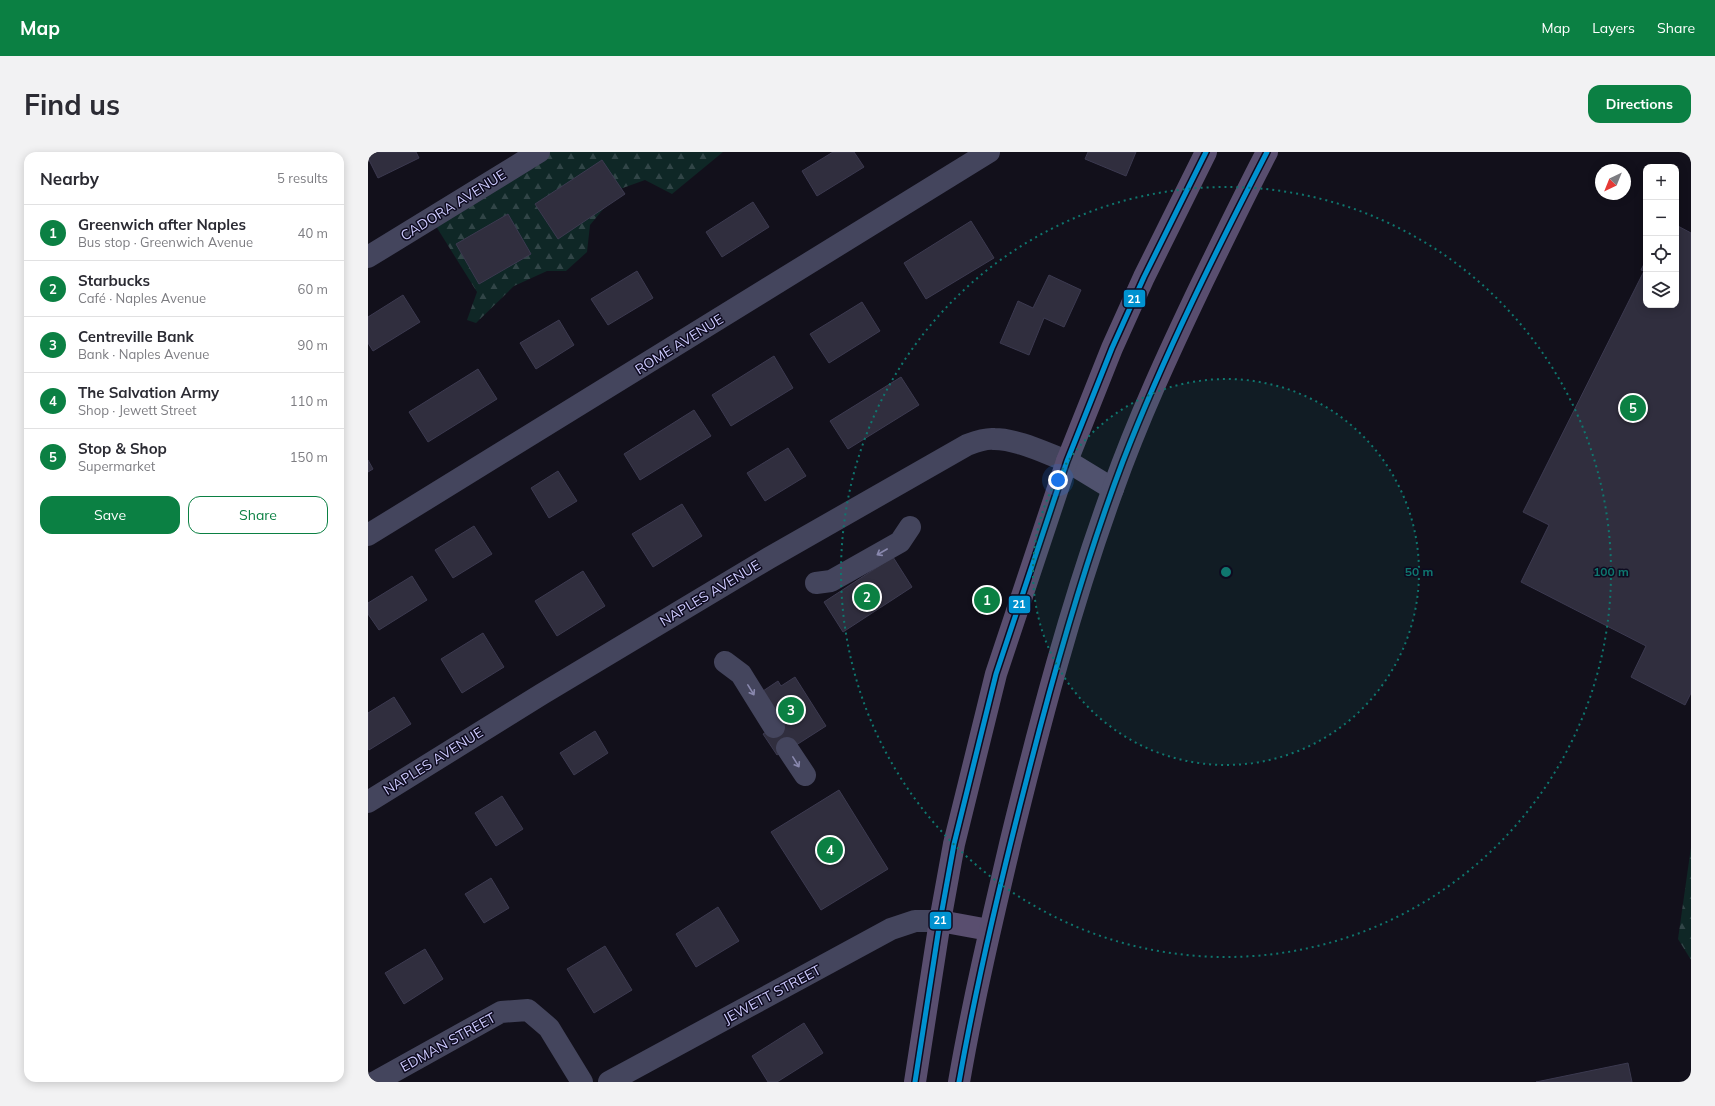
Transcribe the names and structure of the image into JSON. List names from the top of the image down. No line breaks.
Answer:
{"streets":{"street":["CADORA AVENUE","ROME AVENUE","NAPLES AVENUE","JEWETT STREET","EDMAN STREET"]},"lines":["transit line 21"],"north":"bottom left","page":{"header":"Map","nav":["Map","Layers","Share"],"buttons":["Directions",["Save","Share"]],"title":"Find us","heading":["Nearby","5 results"],"map_buttons":["+","−"],"list":[{"mark":"1","name":"Greenwich after Naples","note":"Bus stop · Greenwich Avenue","value":"40 m"},{"mark":"2","name":"Starbucks","note":"Café · Naples Avenue","value":"60 m"},{"mark":"3","name":"Centreville Bank","note":"Bank · Naples Avenue","value":"90 m"},{"mark":"4","name":"The Salvation Army","note":"Shop · Jewett Street","value":"110 m"},{"mark":"5","name":"Stop & Shop","note":"Supermarket","value":"150 m"}],"pins":["5","2","1","3","4"]},"rings":["50 m","100 m"]}
